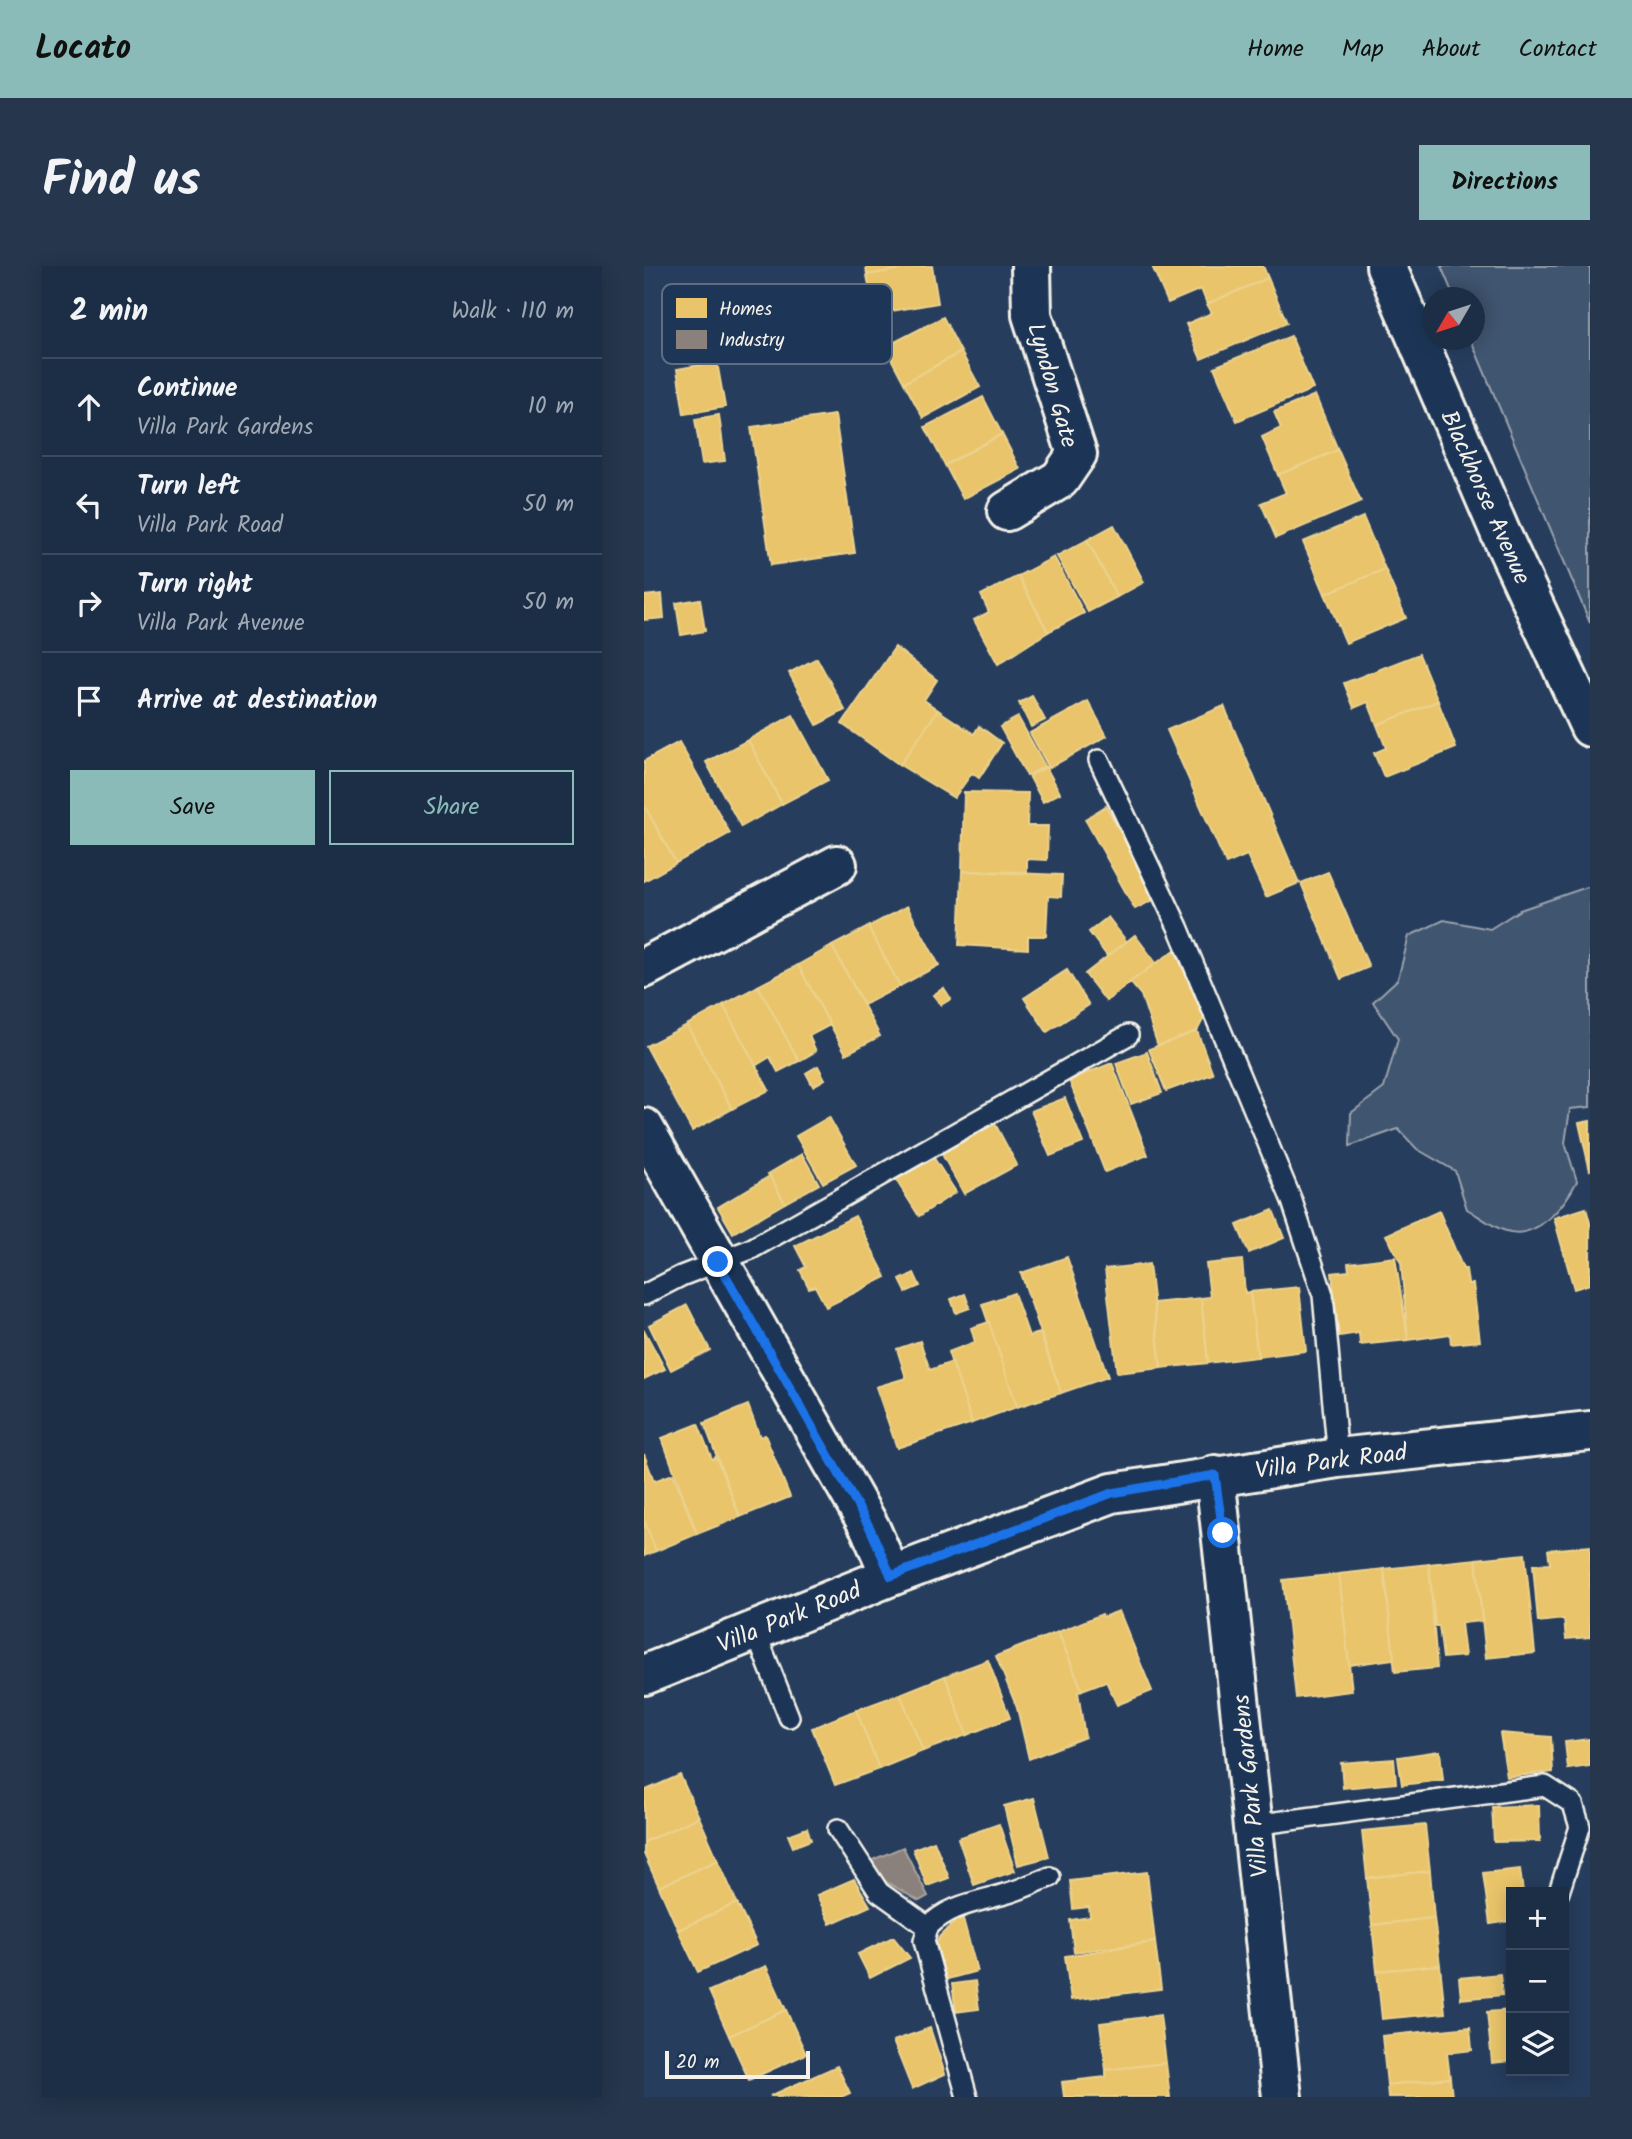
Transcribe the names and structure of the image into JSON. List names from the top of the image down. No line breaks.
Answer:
{"streets":{"street":["Lyndon Gate","Blackhorse Avenue","Villa Park Road","Villa Park Gardens"]},"crossings":[["Villa Park Road","Villa Park Gardens"]],"legend":["Homes","Industry"],"scale_bar":"20 m","north":"bottom left","page":{"header":"Locato","nav":["Home","Map","About","Contact"],"title":"Find us","buttons":["Directions",["Save","Share"]],"heading":["2 min","Walk · 110 m"],"list":[["Continue","Villa Park Gardens","10 m"],["Turn left","Villa Park Road","50 m"],["Turn right","Villa Park Avenue","50 m"],"Arrive at destination"],"map_buttons":["+","−"],"scale":"20 m"}}
